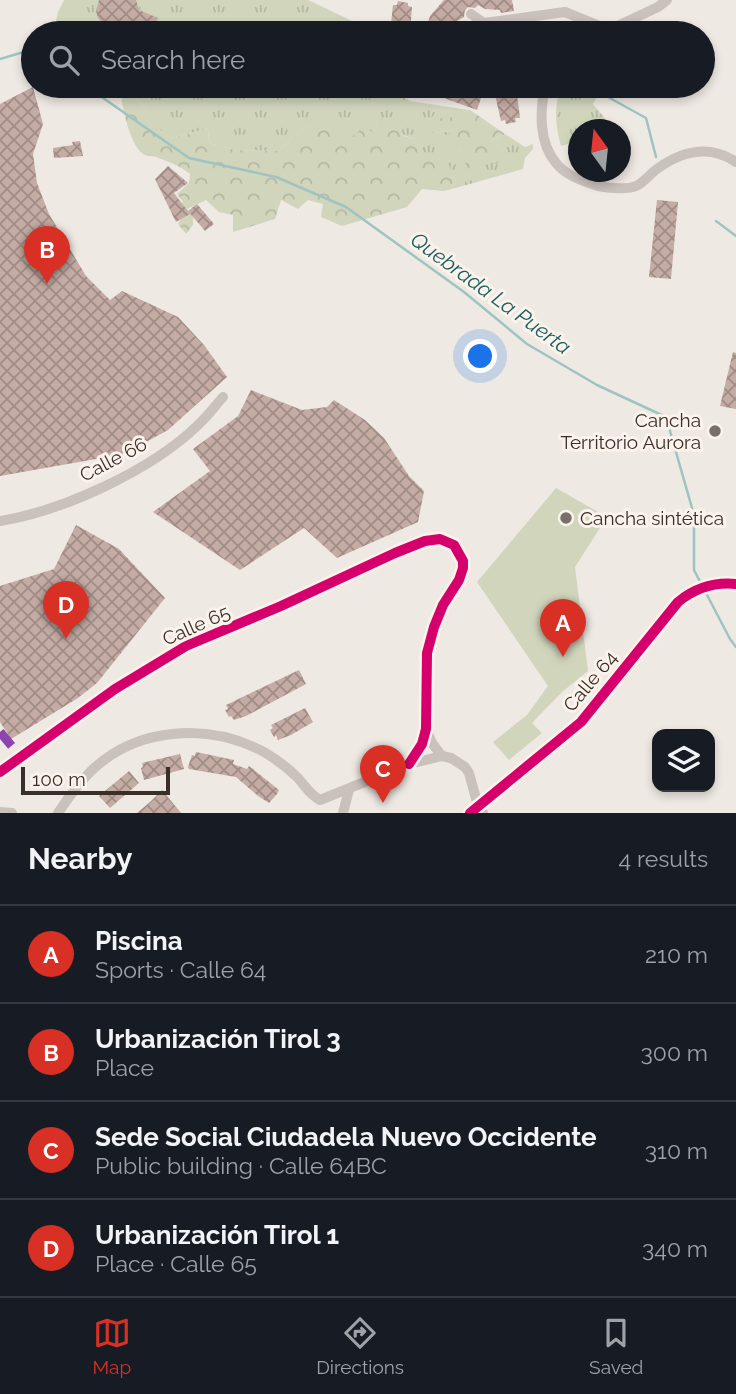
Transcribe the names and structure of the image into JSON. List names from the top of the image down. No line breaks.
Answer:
{"streets":{"street":["Calle 66","Calle 65","Calle 64"]},"water":["Quebrada La Puerta"],"places":["Cancha Territorio Aurora","Cancha sintética"],"scale_bar":"100 m","north":"top","page":{"search":"Search here","pins":["B","D","A","C"],"scale":"100 m","heading":["Nearby","4 results"],"list":[{"mark":"A","name":"Piscina","note":"Sports · Calle 64","value":"210 m"},{"mark":"B","name":"Urbanización Tirol 3","note":"Place","value":"300 m"},{"mark":"C","name":"Sede Social Ciudadela Nuevo Occidente","note":"Public building · Calle 64BC","value":"310 m"},{"mark":"D","name":"Urbanización Tirol 1","note":"Place · Calle 65","value":"340 m"}],"nav":["Map","Directions","Saved"]}}
